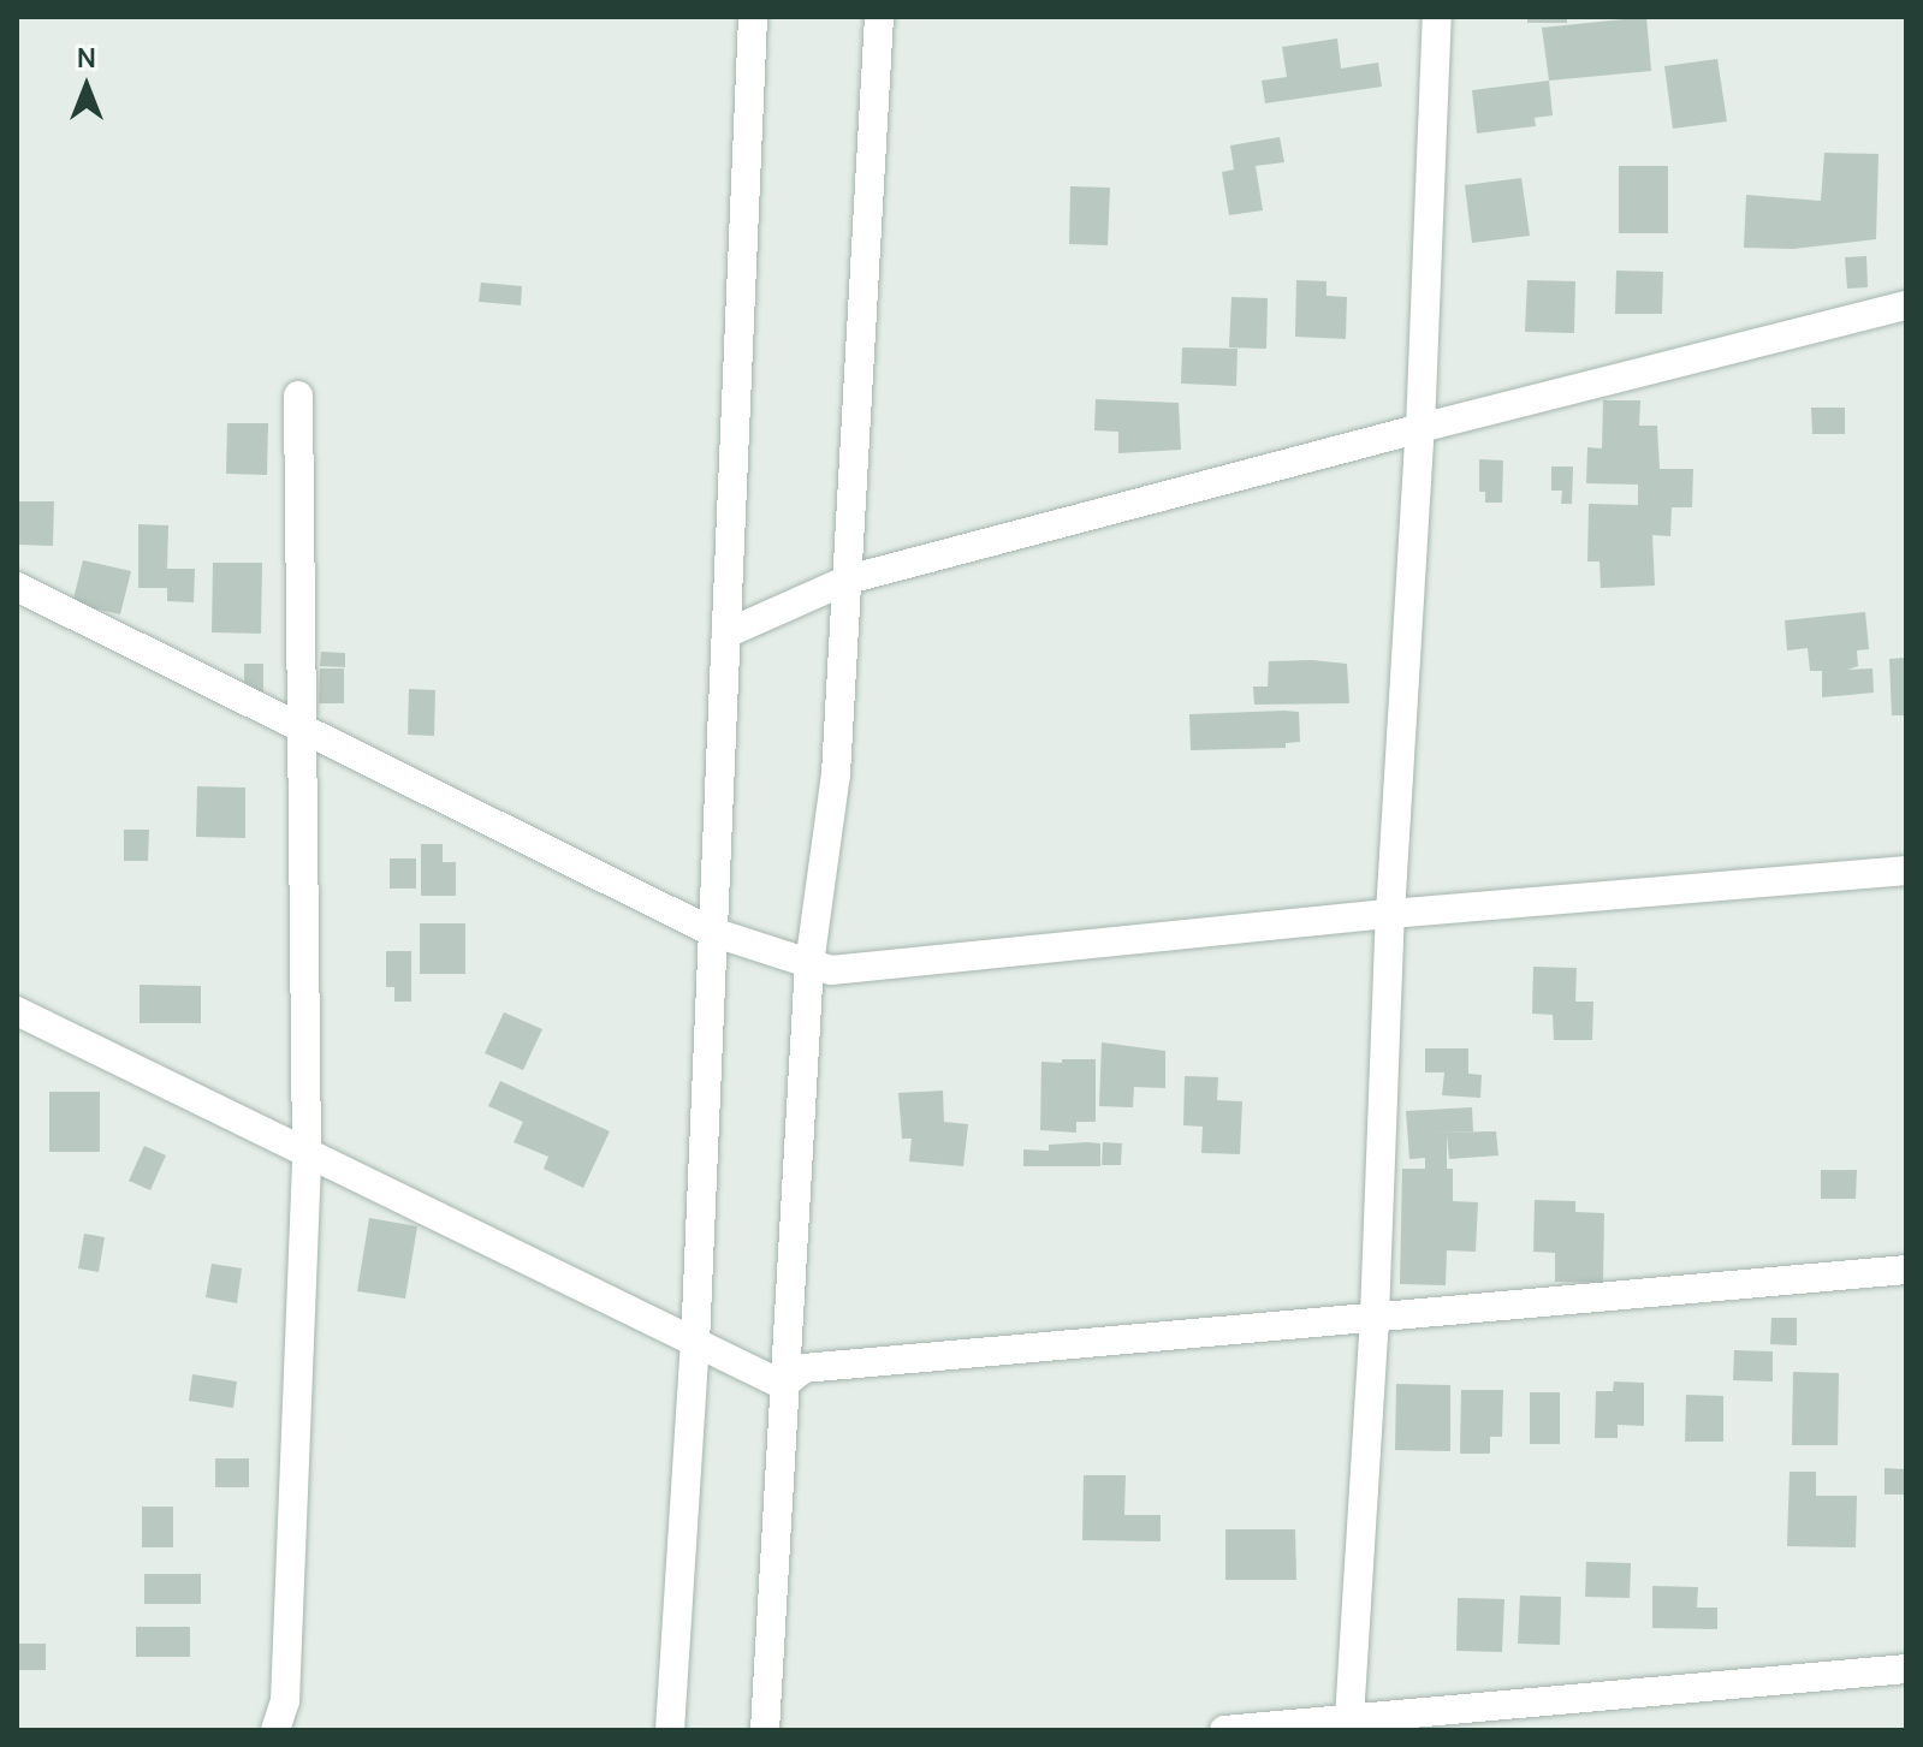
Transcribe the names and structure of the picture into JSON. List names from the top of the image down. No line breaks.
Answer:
{"north":"top"}
